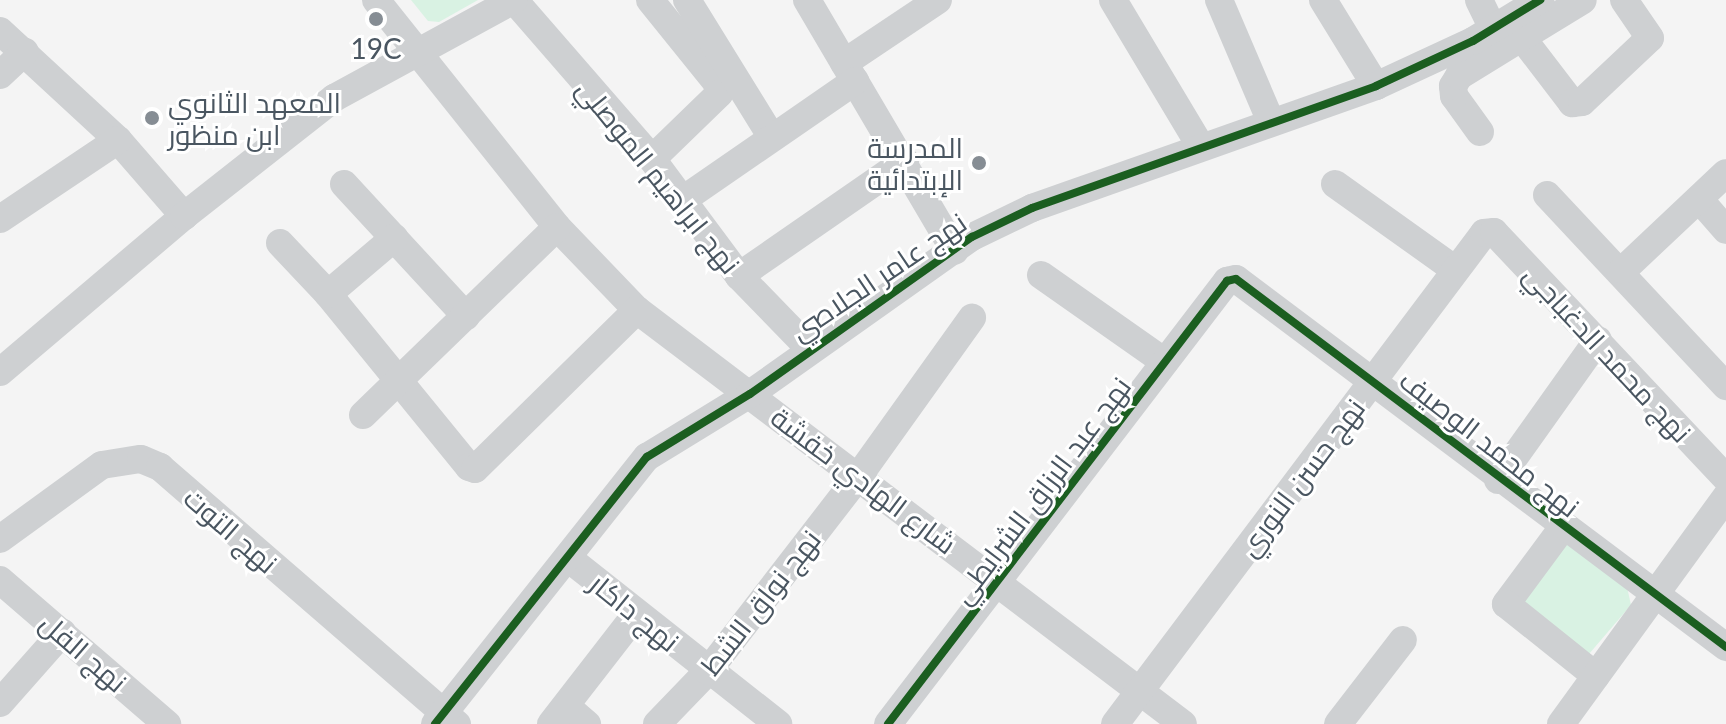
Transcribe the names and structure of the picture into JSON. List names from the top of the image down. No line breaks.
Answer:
{"streets":{"street":["نهج ابراهيم الموصلي","نهج عامر الجلاصي","نهج محمد الدغباجي","نهج محمد الوصيف","نهج حسن النوري","شارع الهادي خفشة","نهج عبد الرزاق الشرايطي","نهج التوت","نهج نواق الشط","نهج داكار","نهج الفل"]},"crossings":[["نهج ابراهيم الموصلي","نهج عامر الجلاصي"],["نهج عامر الجلاصي","شارع الهادي خفشة"],["نهج عامر الجلاصي","نهج التوت"],["نهج عامر الجلاصي","نهج داكار"],["نهج محمد الدغباجي","نهج حسن النوري"],["نهج محمد الوصيف","نهج حسن النوري"],["نهج محمد الوصيف","نهج عبد الرزاق الشرايطي"],["نهج حسن النوري","شارع الهادي خفشة"],["شارع الهادي خفشة","نهج عبد الرزاق الشرايطي"],["شارع الهادي خفشة","نهج نواق الشط"],["نهج نواق الشط","نهج داكار"]],"places":["19C","المعهد الثانوي ابن منظور","المدرسة الإبتدائية"]}
